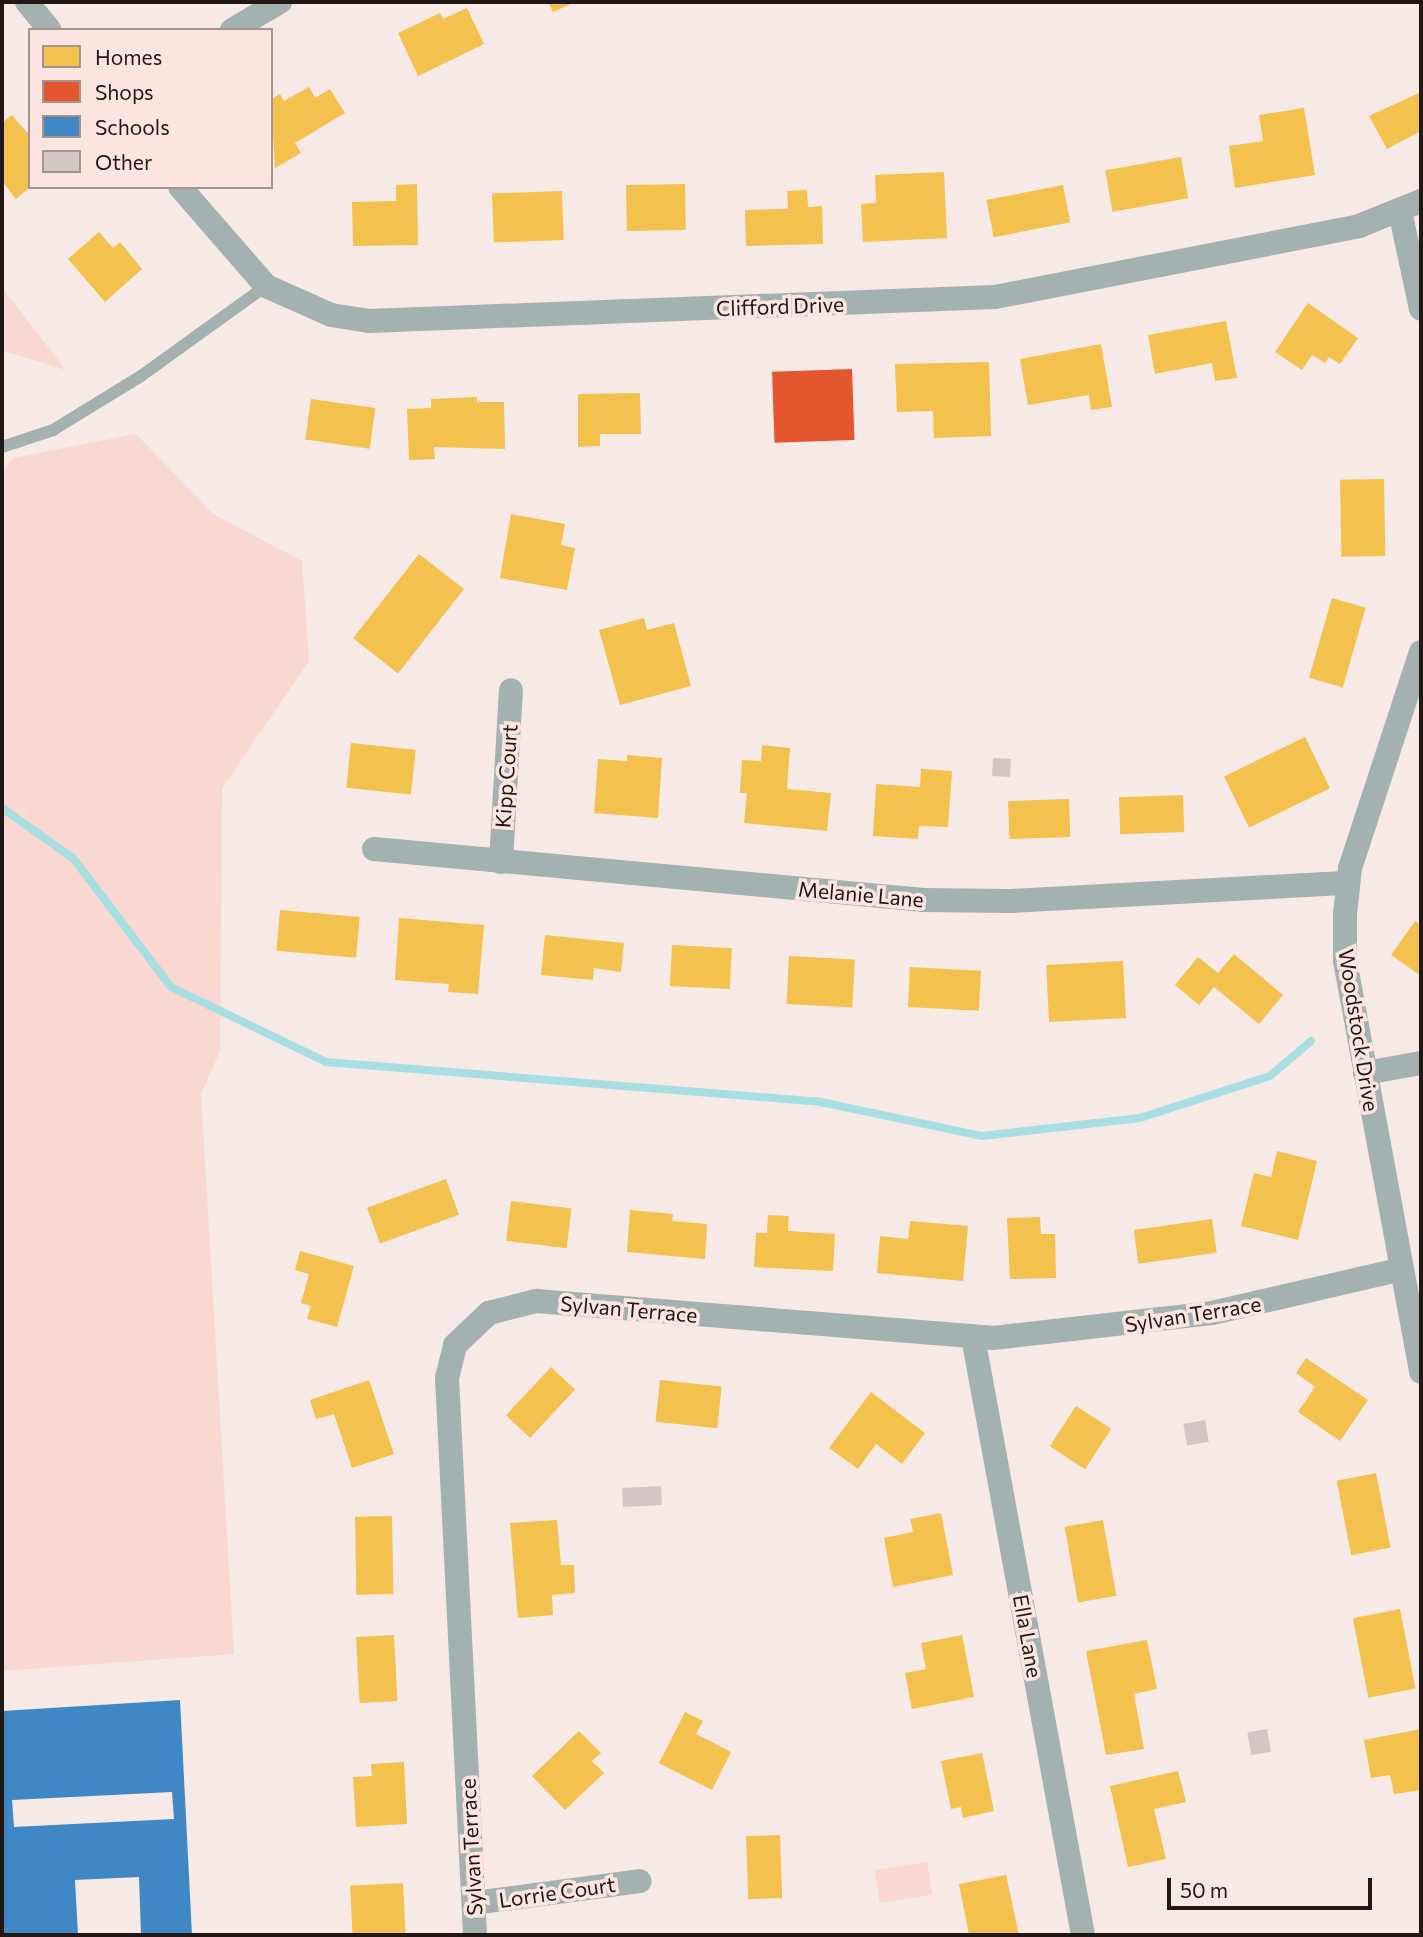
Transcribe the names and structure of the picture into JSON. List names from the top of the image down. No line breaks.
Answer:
{"streets":{"street":["Clifford Drive","Kipp Court","Melanie Lane","Woodstock Drive","Sylvan Terrace","Ella Lane","Lorrie Court"]},"crossings":[["Kipp Court","Melanie Lane"],["Melanie Lane","Woodstock Drive"],["Woodstock Drive","Sylvan Terrace"],["Sylvan Terrace","Ella Lane"],["Sylvan Terrace","Lorrie Court"]],"legend":["Homes","Shops","Schools","Other"],"scale_bar":"50 m"}
